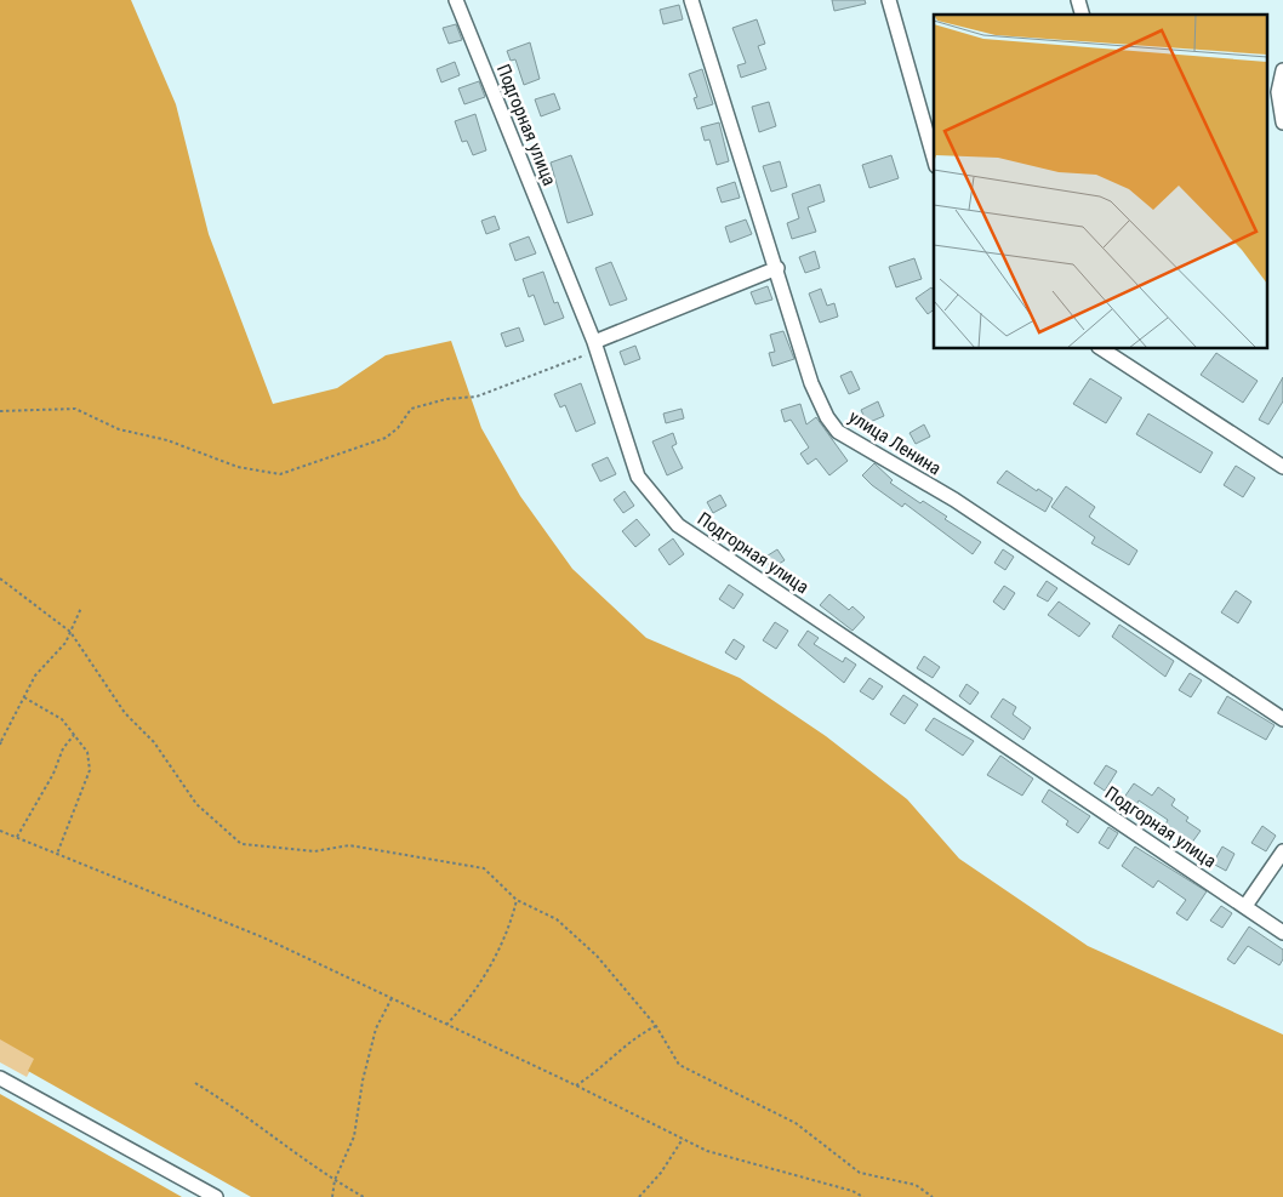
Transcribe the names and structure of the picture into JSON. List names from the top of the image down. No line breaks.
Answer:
{"streets":{"street":["Подгорная улица","улица Ленина"]}}
